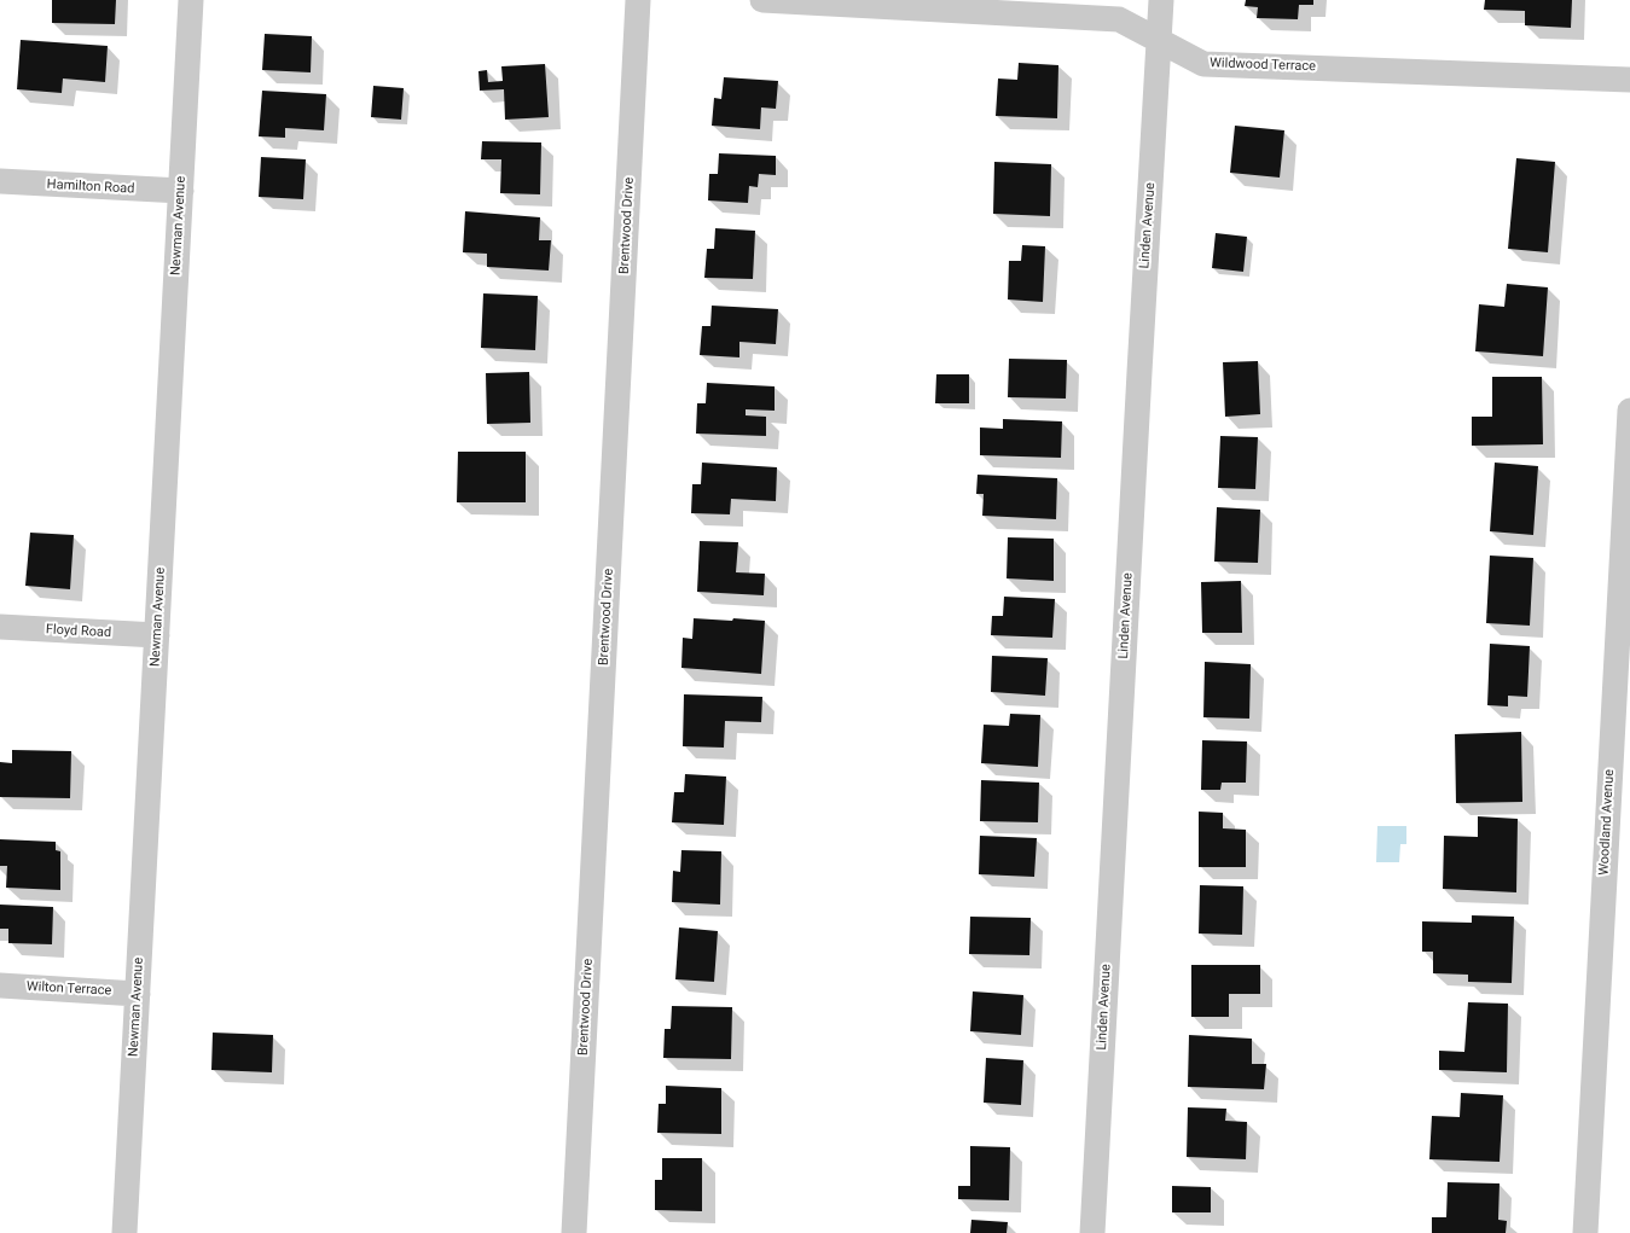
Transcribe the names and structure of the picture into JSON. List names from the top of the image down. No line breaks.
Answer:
{"streets":{"street":["Wildwood Terrace","Hamilton Road","Newman Avenue","Brentwood Drive","Linden Avenue","Floyd Road","Woodland Avenue","Wilton Terrace"]},"crossings":[["Wildwood Terrace","Linden Avenue"],["Hamilton Road","Newman Avenue"],["Newman Avenue","Floyd Road"],["Newman Avenue","Wilton Terrace"]]}
